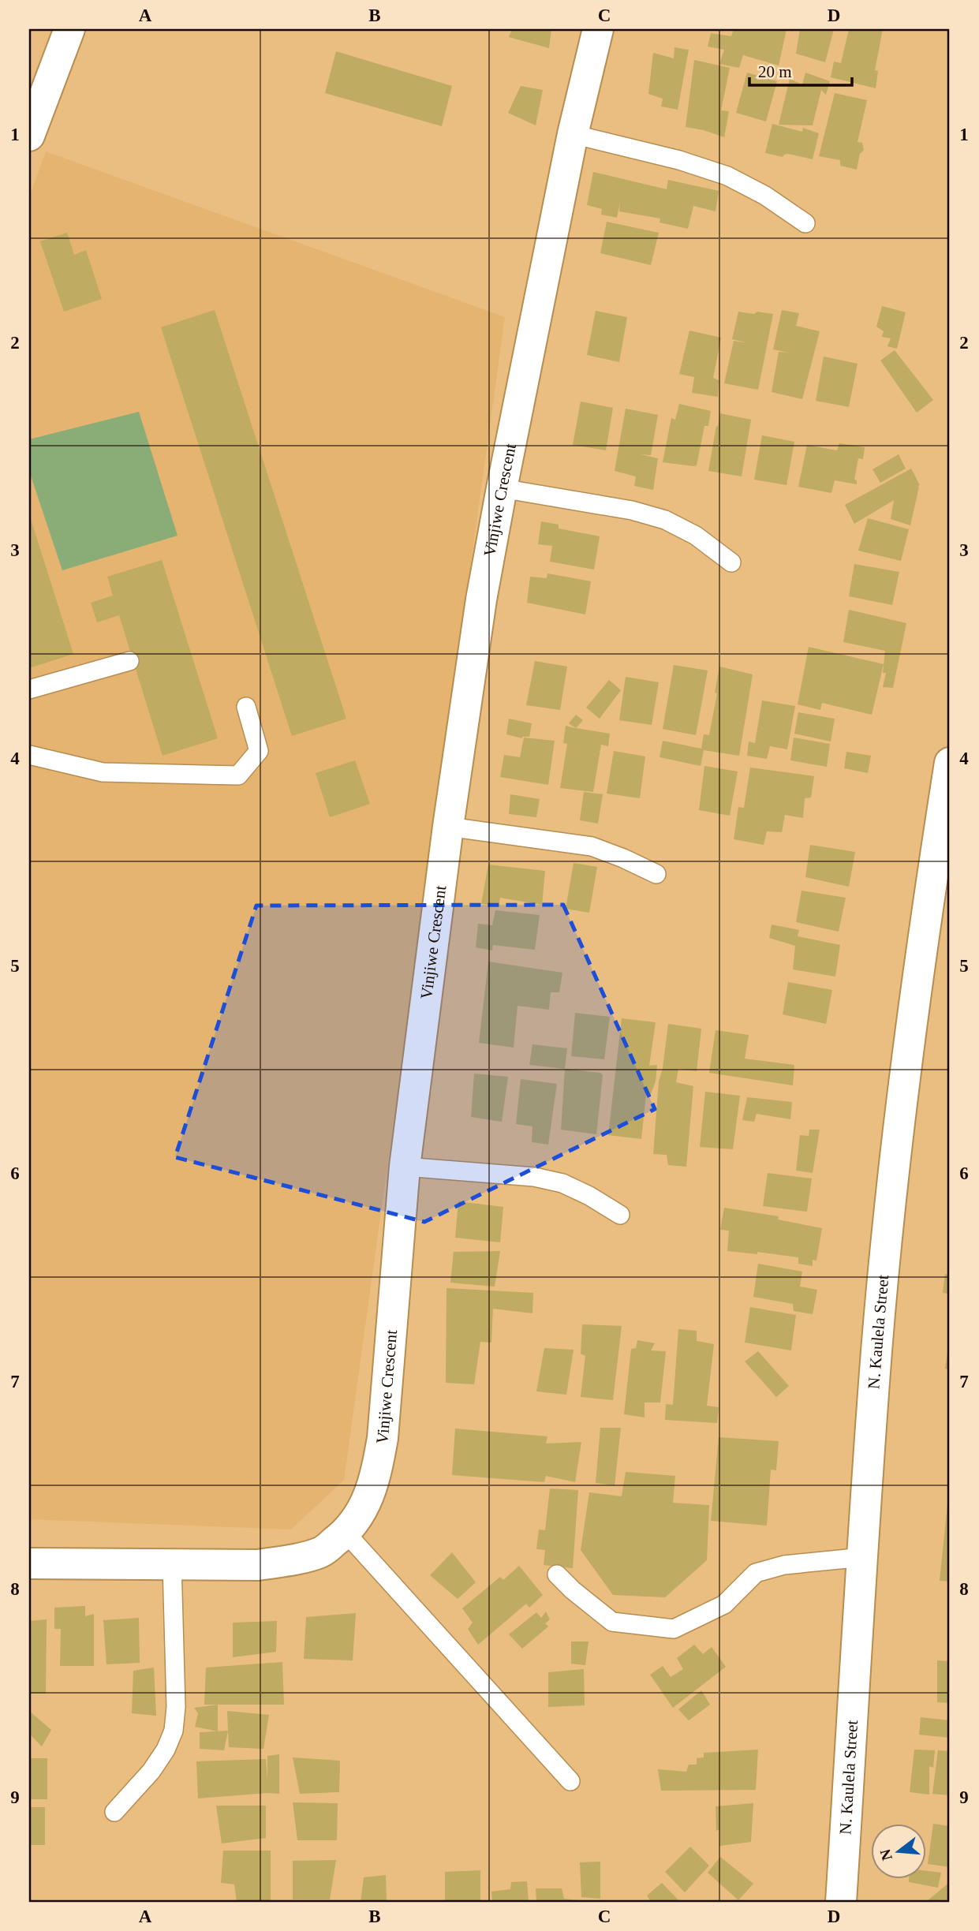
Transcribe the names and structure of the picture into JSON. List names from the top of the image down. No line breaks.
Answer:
{"streets":{"street":["Vinjiwe Crescent","N. Kaulela Street"]},"scale_bar":"20 m","north":"left","grid":{"columns":["A","B","C","D"],"rows":["1","2","3","4","5","6","7","8","9"]}}
